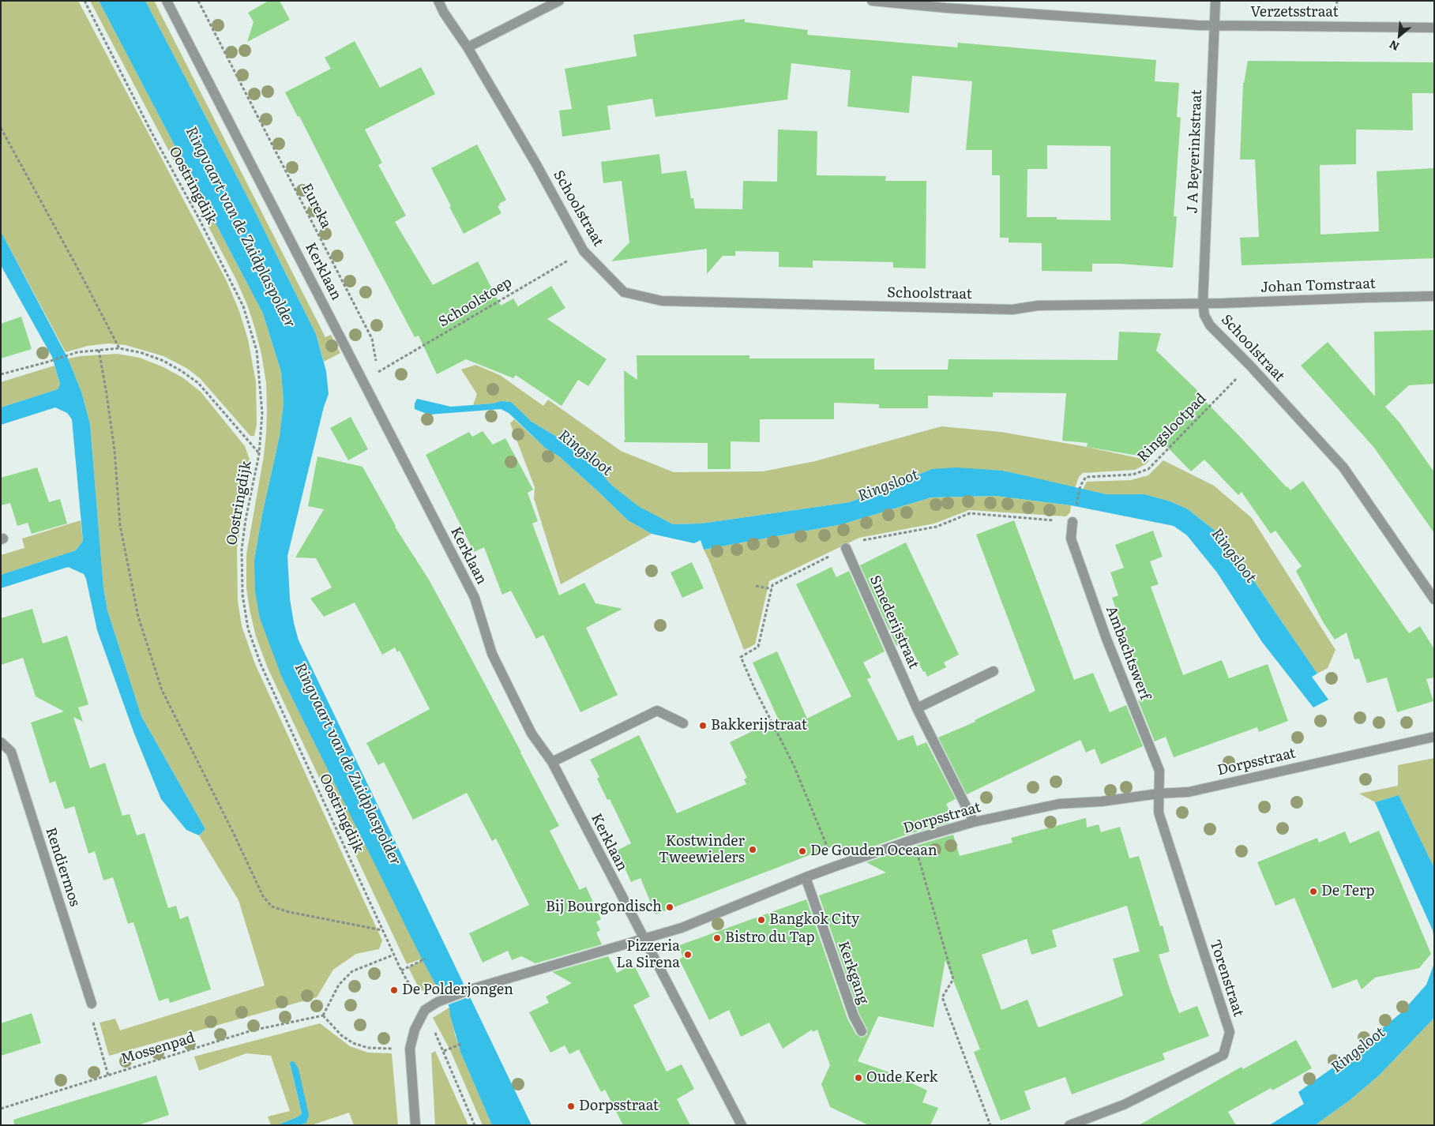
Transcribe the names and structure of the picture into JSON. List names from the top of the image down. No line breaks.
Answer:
{"streets":{"street":["Verzetsstraat","J A Beyerinkstraat","Schoolstraat","Kerklaan","Johan Tomstraat","Smederijstraat","Ambachtswerf","Dorpsstraat","Rendiermos","Kerkgang","Torenstraat"],"path":["Oostringdijk","Eureka","Schoolstoep","Ringslootpad","Mossenpad"]},"crossings":[["Verzetsstraat","J A Beyerinkstraat"],["J A Beyerinkstraat","Schoolstraat"],["J A Beyerinkstraat","Johan Tomstraat"],["Oostringdijk","Dorpsstraat"],["Oostringdijk","Mossenpad"],["Eureka","Schoolstoep"],["Schoolstraat","Johan Tomstraat"],["Schoolstraat","Schoolstoep"],["Schoolstraat","Ringslootpad"],["Kerklaan","Dorpsstraat"],["Smederijstraat","Dorpsstraat"],["Ambachtswerf","Dorpsstraat"],["Ambachtswerf","Torenstraat"],["Dorpsstraat","Kerkgang"],["Dorpsstraat","Torenstraat"],["Dorpsstraat","Mossenpad"]],"water":["Ringvaart van de Zuidplaspolder","Ringsloot"],"places":["Bakkerijstraat","Kostwinder Tweewielers","De Gouden Oceaan","De Terp","Bij Bourgondisch","Bangkok City","Bistro du Tap","Pizzeria La Sirena","De Polderjongen","Oude Kerk","Dorpsstraat"],"north":"bottom left"}
